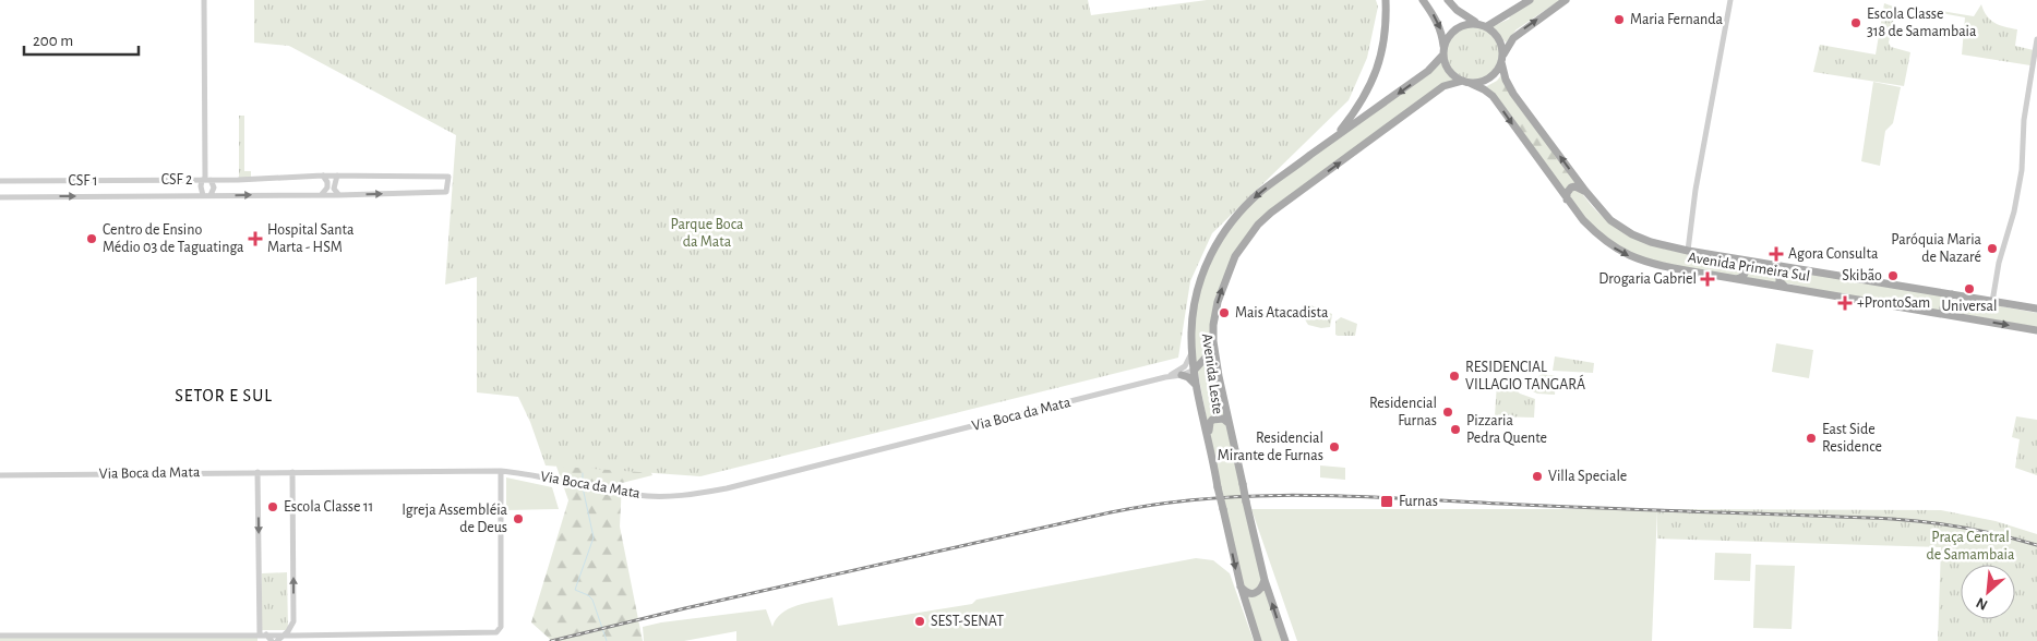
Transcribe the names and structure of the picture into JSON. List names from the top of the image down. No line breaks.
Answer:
{"streets":{"main road":["Avenida Primeira Sul","Avenida Leste"],"street":["CSF 2","CSF 1","Via Boca da Mata"]},"crossings":[["CSF 2","CSF 1"],["Avenida Primeira Sul","Avenida Leste"],["Avenida Leste","Via Boca da Mata"]],"districts":["SETOR E SUL"],"parks":["Parque Boca da Mata","Praça Central de Samambaia"],"places":{"other":["Maria Fernanda","Escola Classe 318 de Samambaia","Centro de Ensino Médio 03 de Taguatinga","Paróquia Maria de Nazaré","Skibão","Universal","Mais Atacadista","RESIDENCIAL VILLAGIO TANGARÁ","Residencial Furnas","Pizzaria Pedra Quente","East Side Residence","Residencial Mirante de Furnas","Villa Speciale","Escola Classe 11","Igreja Assembléia de Deus","SEST-SENAT"],"health":["Hospital Santa Marta - HSM","Agora Consulta","Drogaria Gabriel","+ProntoSam"],"transit":["Furnas"]},"scale_bar":"200 m","north":"bottom left"}
